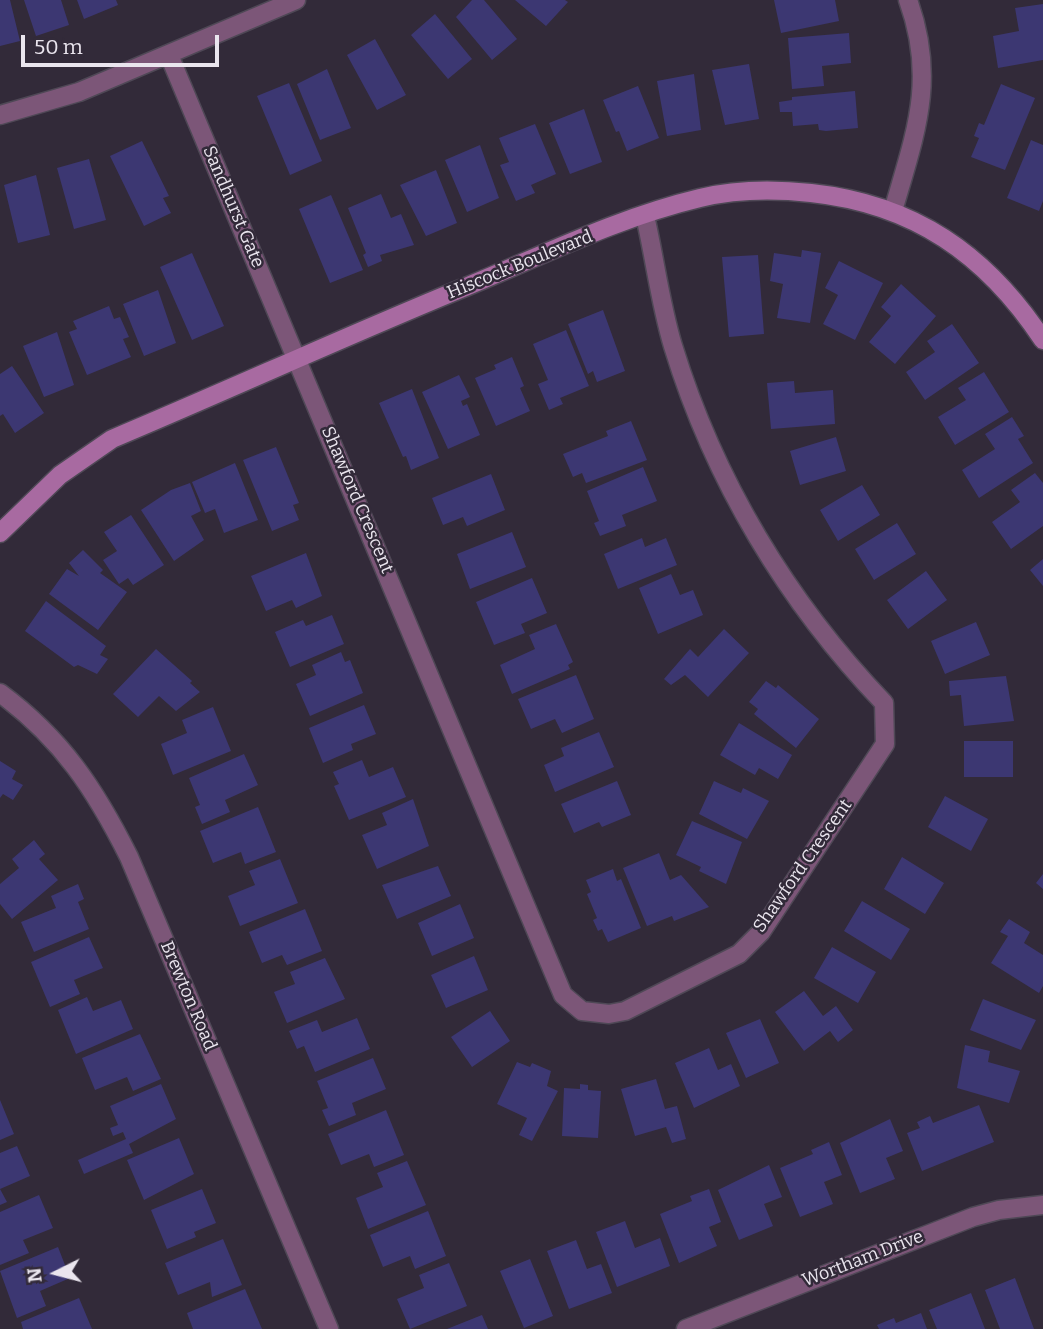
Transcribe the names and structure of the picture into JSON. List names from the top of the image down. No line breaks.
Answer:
{"streets":{"street":["Sandhurst Gate","Hiscock Boulevard","Shawford Crescent","Brewton Road","Wortham Drive"]},"crossings":[["Sandhurst Gate","Hiscock Boulevard"],["Sandhurst Gate","Shawford Crescent"],["Hiscock Boulevard","Shawford Crescent"]],"scale_bar":"50 m","north":"left"}
